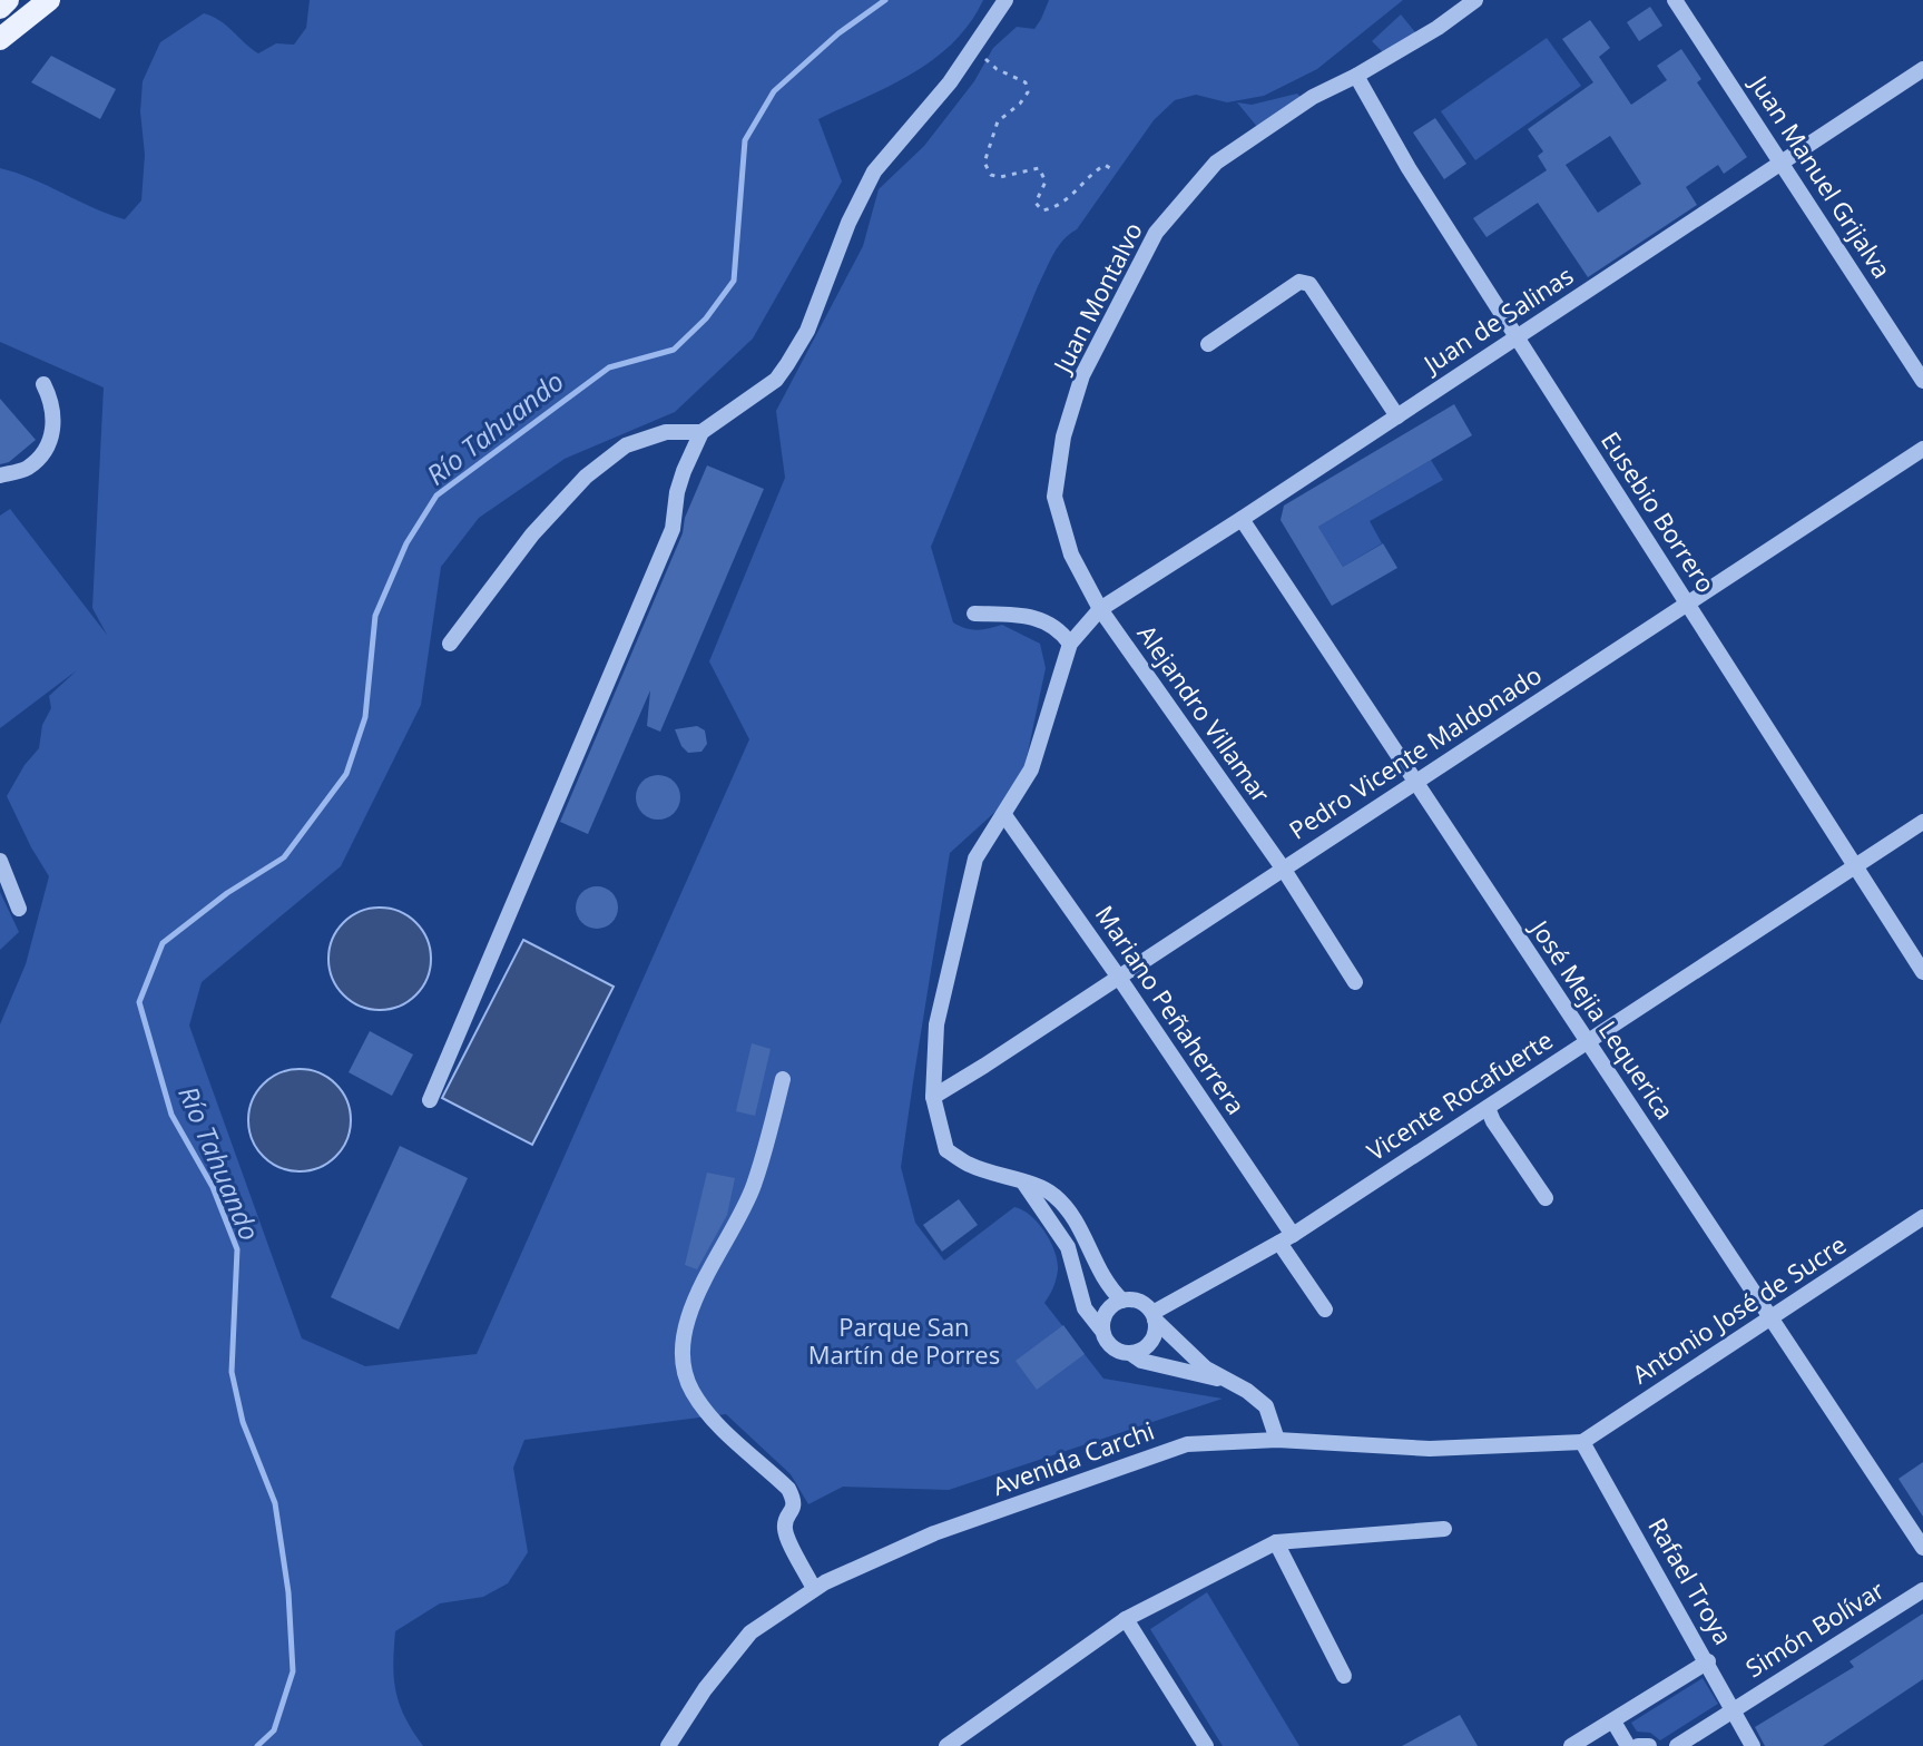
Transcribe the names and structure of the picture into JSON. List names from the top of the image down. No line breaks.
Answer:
{"streets":{"street":["Juan Manuel Grijalva","Juan Montalvo","Juan de Salinas","Eusebio Borrero","Alejandro Villamar","Pedro Vicente Maldonado","Mariano Peñaherrera","José Mejia Lequerica","Vicente Rocafuerte","Antonio José de Sucre","Avenida Carchi","Rafael Troya","Simón Bolívar"]},"crossings":[["Juan Manuel Grijalva","Juan de Salinas"],["Juan Montalvo","Juan de Salinas"],["Juan Montalvo","Eusebio Borrero"],["Juan Montalvo","Alejandro Villamar"],["Juan de Salinas","Eusebio Borrero"],["Juan de Salinas","Alejandro Villamar"],["Juan de Salinas","José Mejia Lequerica"],["Eusebio Borrero","Pedro Vicente Maldonado"],["Eusebio Borrero","Vicente Rocafuerte"],["Alejandro Villamar","Pedro Vicente Maldonado"],["Pedro Vicente Maldonado","Mariano Peñaherrera"],["Pedro Vicente Maldonado","José Mejia Lequerica"],["Mariano Peñaherrera","Vicente Rocafuerte"],["José Mejia Lequerica","Vicente Rocafuerte"],["José Mejia Lequerica","Antonio José de Sucre"],["Antonio José de Sucre","Avenida Carchi"],["Antonio José de Sucre","Rafael Troya"],["Avenida Carchi","Rafael Troya"],["Rafael Troya","Simón Bolívar"]],"water":["Río Tahuando"],"parks":["Parque San Martín de Porres"]}
